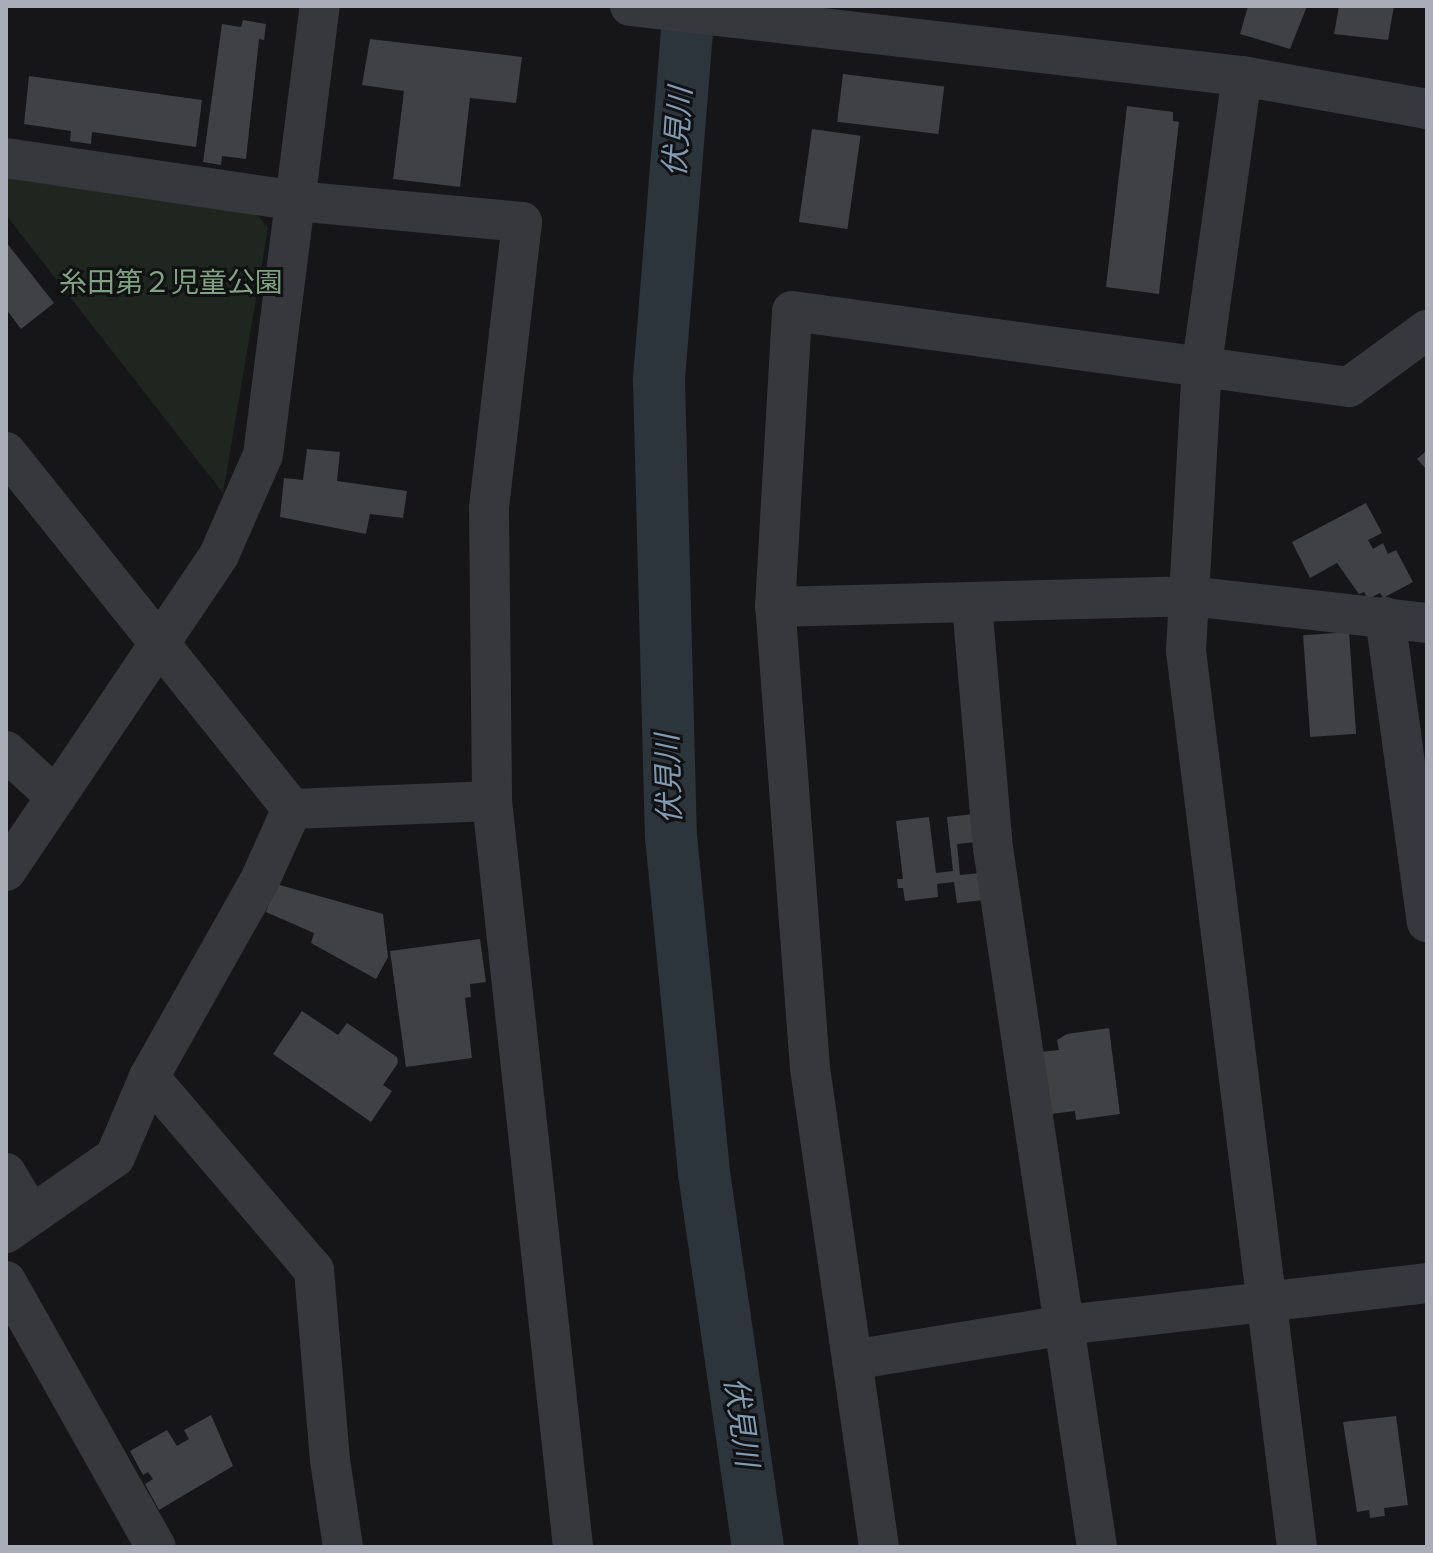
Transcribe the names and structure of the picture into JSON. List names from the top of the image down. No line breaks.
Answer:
{"water":["伏見川"],"parks":["糸田第２児童公園"]}
